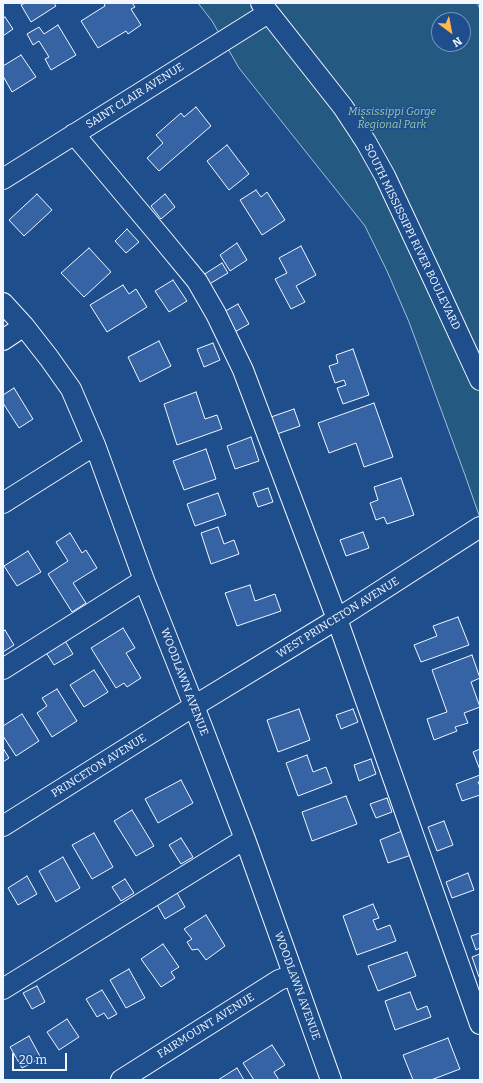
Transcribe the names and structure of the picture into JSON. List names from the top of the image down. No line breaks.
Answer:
{"streets":{"street":["SAINT CLAIR AVENUE","SOUTH MISSISSIPPI RIVER BOULEVARD","WEST PRINCETON AVENUE","WOODLAWN AVENUE","PRINCETON AVENUE","FAIRMOUNT AVENUE"]},"crossings":[["SAINT CLAIR AVENUE","SOUTH MISSISSIPPI RIVER BOULEVARD"],["WEST PRINCETON AVENUE","WOODLAWN AVENUE"],["WEST PRINCETON AVENUE","PRINCETON AVENUE"],["WOODLAWN AVENUE","PRINCETON AVENUE"],["WOODLAWN AVENUE","FAIRMOUNT AVENUE"]],"parks":["Mississippi Gorge Regional Park"],"scale_bar":"20 m","north":"bottom right"}
